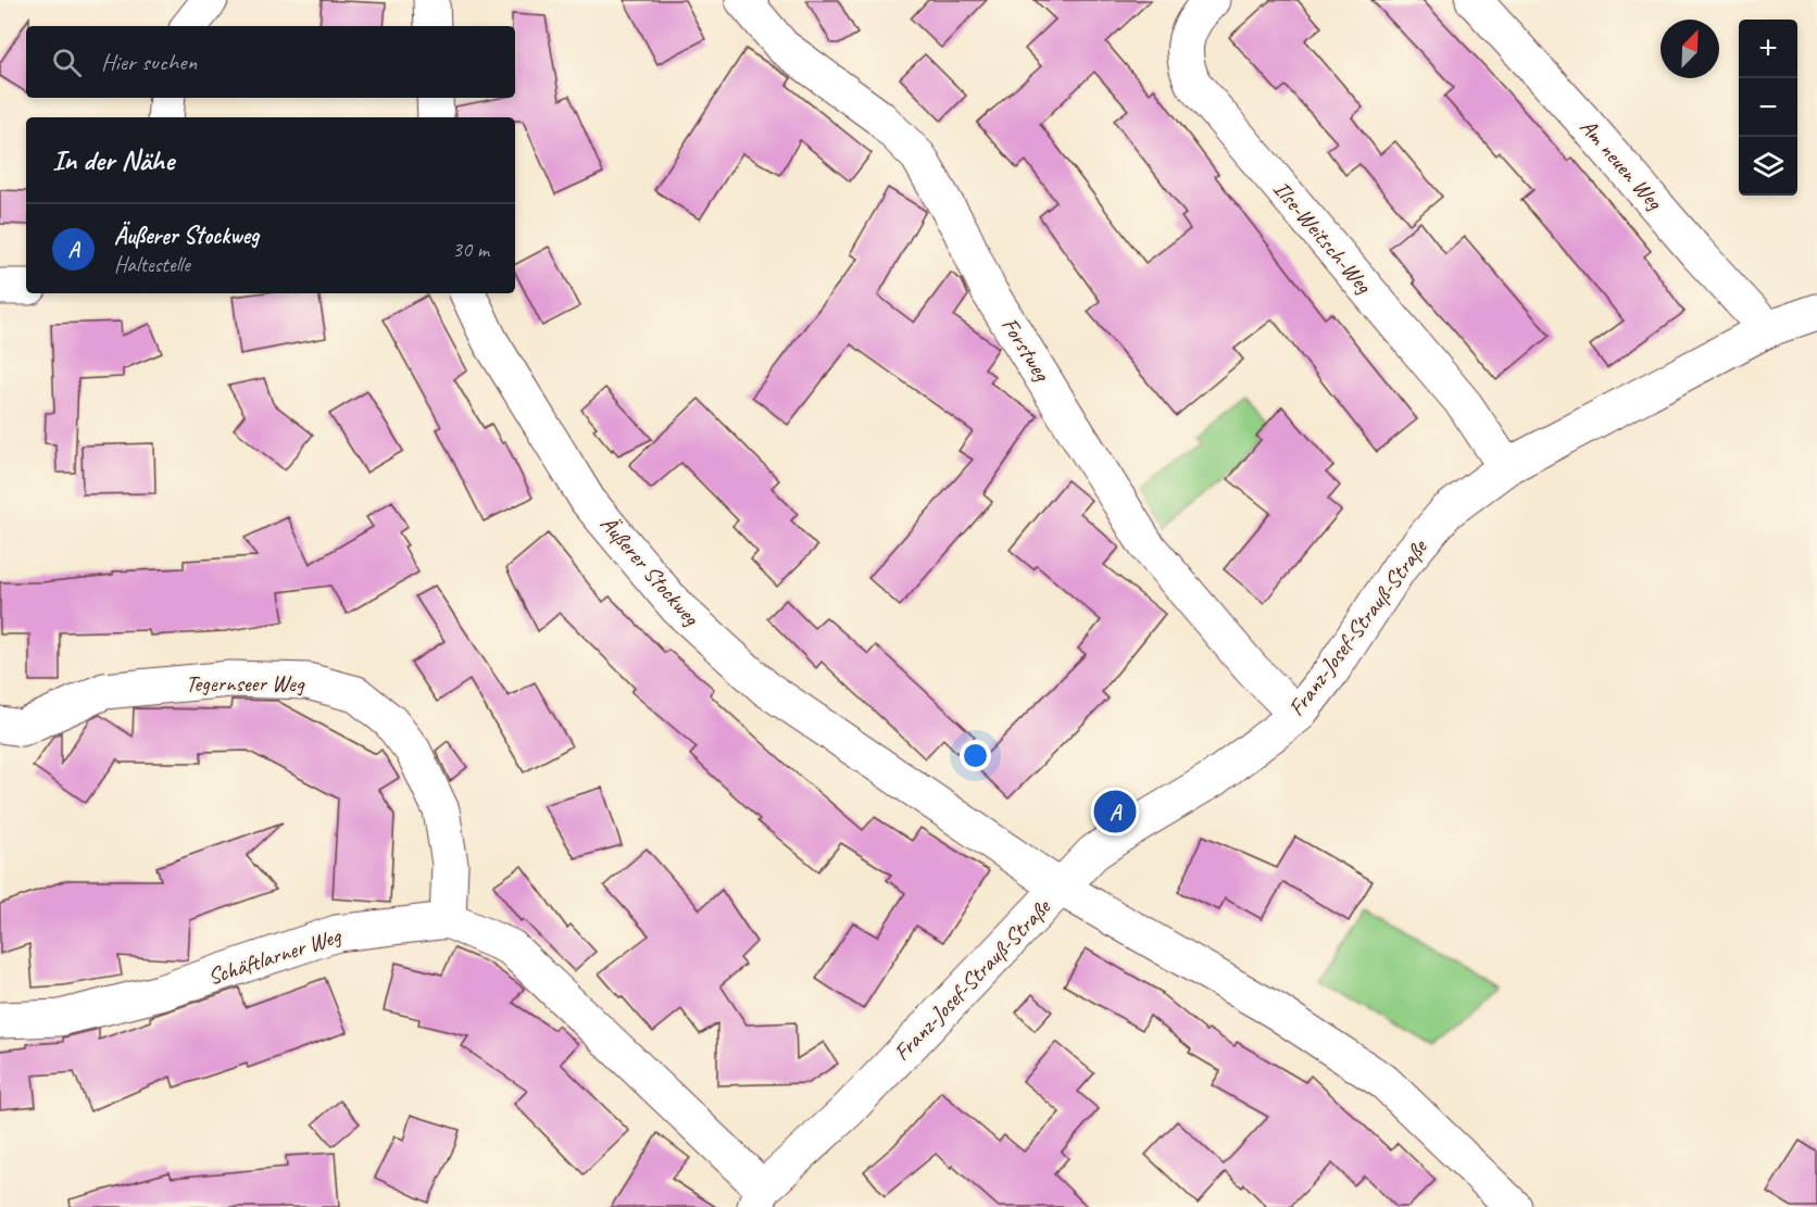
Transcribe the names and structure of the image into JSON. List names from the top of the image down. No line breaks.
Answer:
{"streets":{"street":["Am neuen Weg","Ilse-Weitsch-Weg","Forstweg","Äußerer Stockweg","Franz-Josef-Strauß-Straße","Tegernseer Weg","Schäftlarner Weg"]},"crossings":[["Am neuen Weg","Franz-Josef-Strauß-Straße"],["Ilse-Weitsch-Weg","Franz-Josef-Strauß-Straße"],["Forstweg","Franz-Josef-Strauß-Straße"],["Äußerer Stockweg","Franz-Josef-Strauß-Straße"],["Tegernseer Weg","Schäftlarner Weg"]],"north":"top right","page":{"map_buttons":["+","−"],"search":"Hier suchen","heading":"In der Nähe","list":[{"mark":"A","name":"Äußerer Stockweg","note":"Haltestelle","value":"30 m"}],"pins":"A"}}
